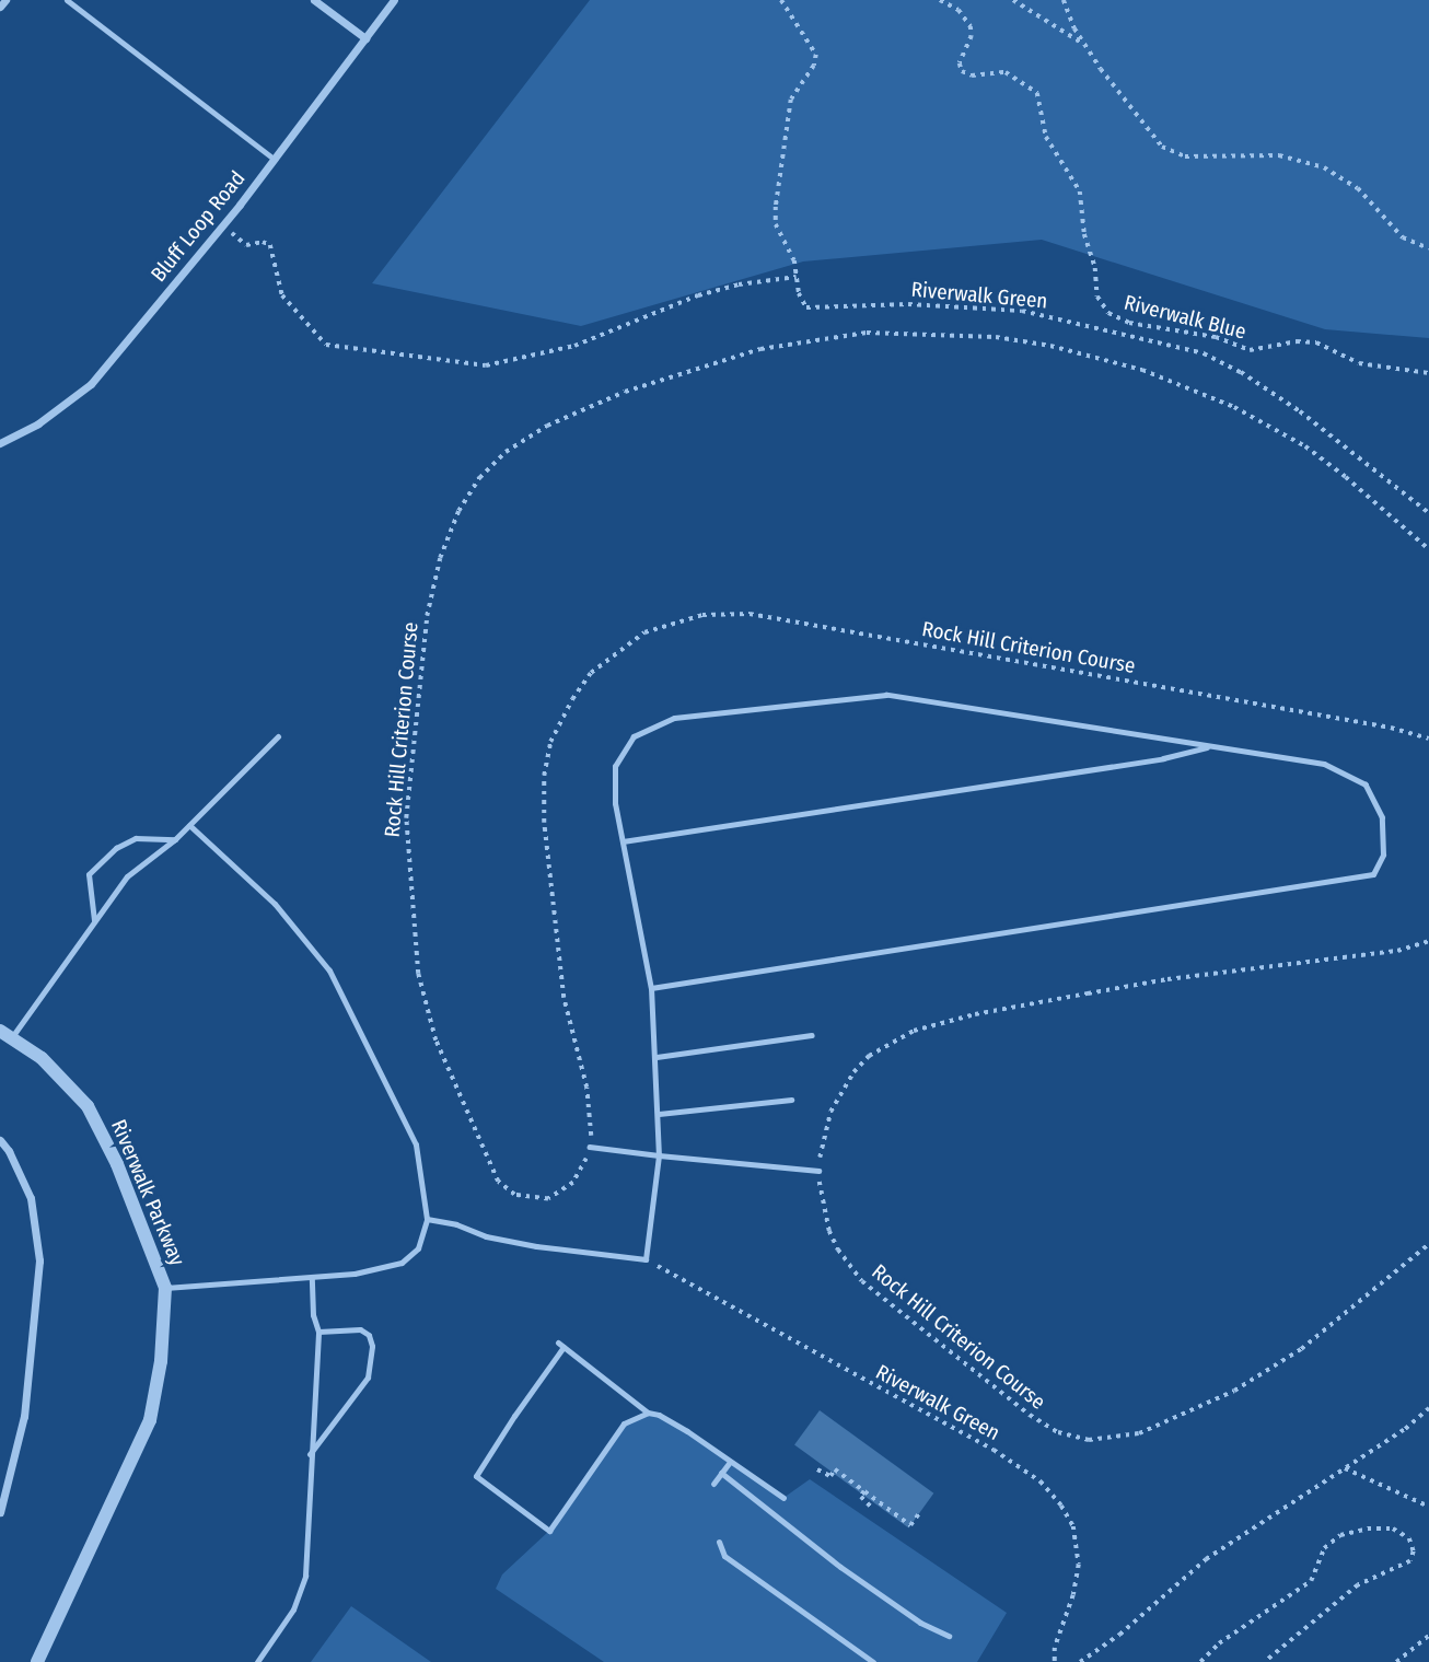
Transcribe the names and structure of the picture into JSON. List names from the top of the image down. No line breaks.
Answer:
{"streets":{"street":["Bluff Loop Road","Riverwalk Parkway"],"path":["Riverwalk Green","Riverwalk Blue","Rock Hill Criterion Course"]}}
